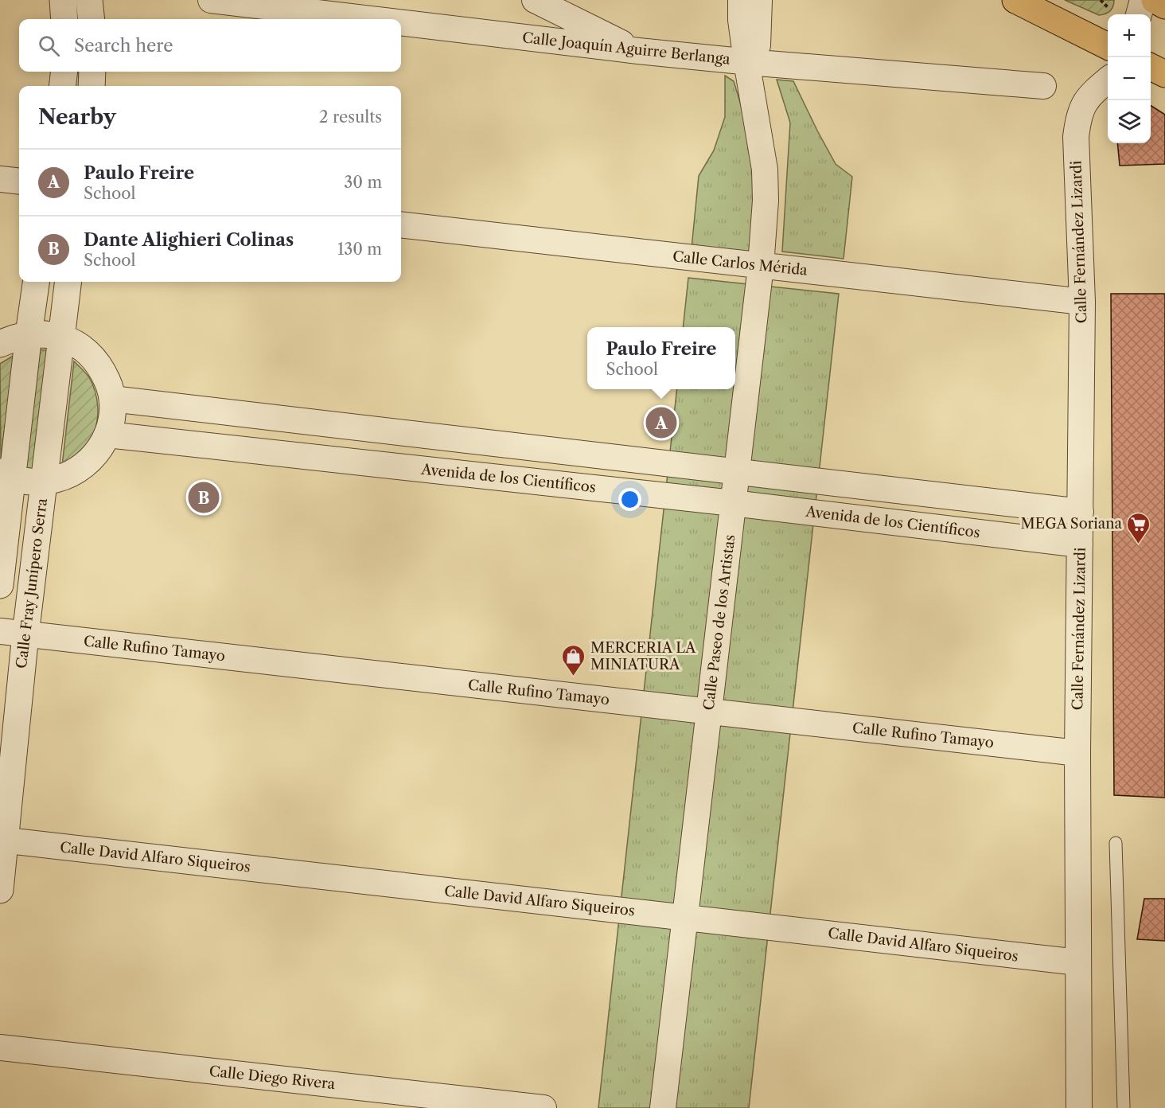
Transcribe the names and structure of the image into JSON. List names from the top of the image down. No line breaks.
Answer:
{"streets":{"street":["Calle Joaquín Aguirre Berlanga","Calle Fernández Lizardi","Calle Carlos Mérida","Avenida de los Científicos","Calle Fray Junípero Serra","Calle Paseo de los Artistas","Calle Rufino Tamayo","Calle David Alfaro Siqueiros","Calle Diego Rivera"]},"crossings":[["Calle Joaquín Aguirre Berlanga","Calle Paseo de los Artistas"],["Calle Fernández Lizardi","Calle Carlos Mérida"],["Calle Fernández Lizardi","Avenida de los Científicos"],["Calle Fernández Lizardi","Calle Rufino Tamayo"],["Calle Fernández Lizardi","Calle David Alfaro Siqueiros"],["Calle Carlos Mérida","Calle Paseo de los Artistas"],["Avenida de los Científicos","Calle Paseo de los Artistas"],["Calle Fray Junípero Serra","Calle Rufino Tamayo"],["Calle Fray Junípero Serra","Calle David Alfaro Siqueiros"],["Calle Paseo de los Artistas","Calle Rufino Tamayo"],["Calle Paseo de los Artistas","Calle David Alfaro Siqueiros"]],"places":{"supermarket":["MEGA Soriana"],"shop":["MERCERIA LA MINIATURA"]},"page":{"map_buttons":["+","−"],"search":"Search here","heading":["Nearby","2 results"],"list":[{"mark":"A","name":"Paulo Freire","note":"School","value":"30 m"},{"mark":"B","name":"Dante Alighieri Colinas","note":"School","value":"130 m"}],"popup":["Paulo Freire","School"],"pins":["A","B"]}}
